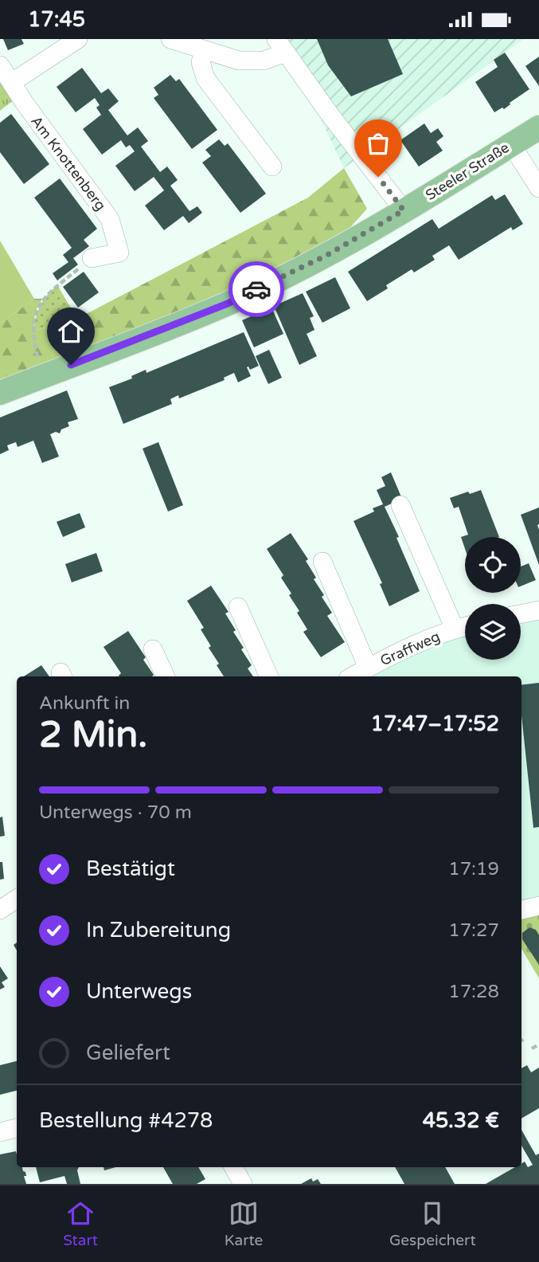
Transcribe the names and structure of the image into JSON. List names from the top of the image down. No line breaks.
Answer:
{"streets":{"main road":["Steeler Straße"],"street":["Am Knottenberg","Graffweg"]},"page":{"status":"17:45","heading":["2 Min.","Ankunft in","17:47–17:52"],"panel":["Bestellung #4278","45.32 €"],"bar":"Unterwegs · 70 m","list":[["Bestätigt","17:19"],["In Zubereitung","17:27"],["Unterwegs","17:28"],"Geliefert"],"tabs":["Start","Karte","Gespeichert"]}}
